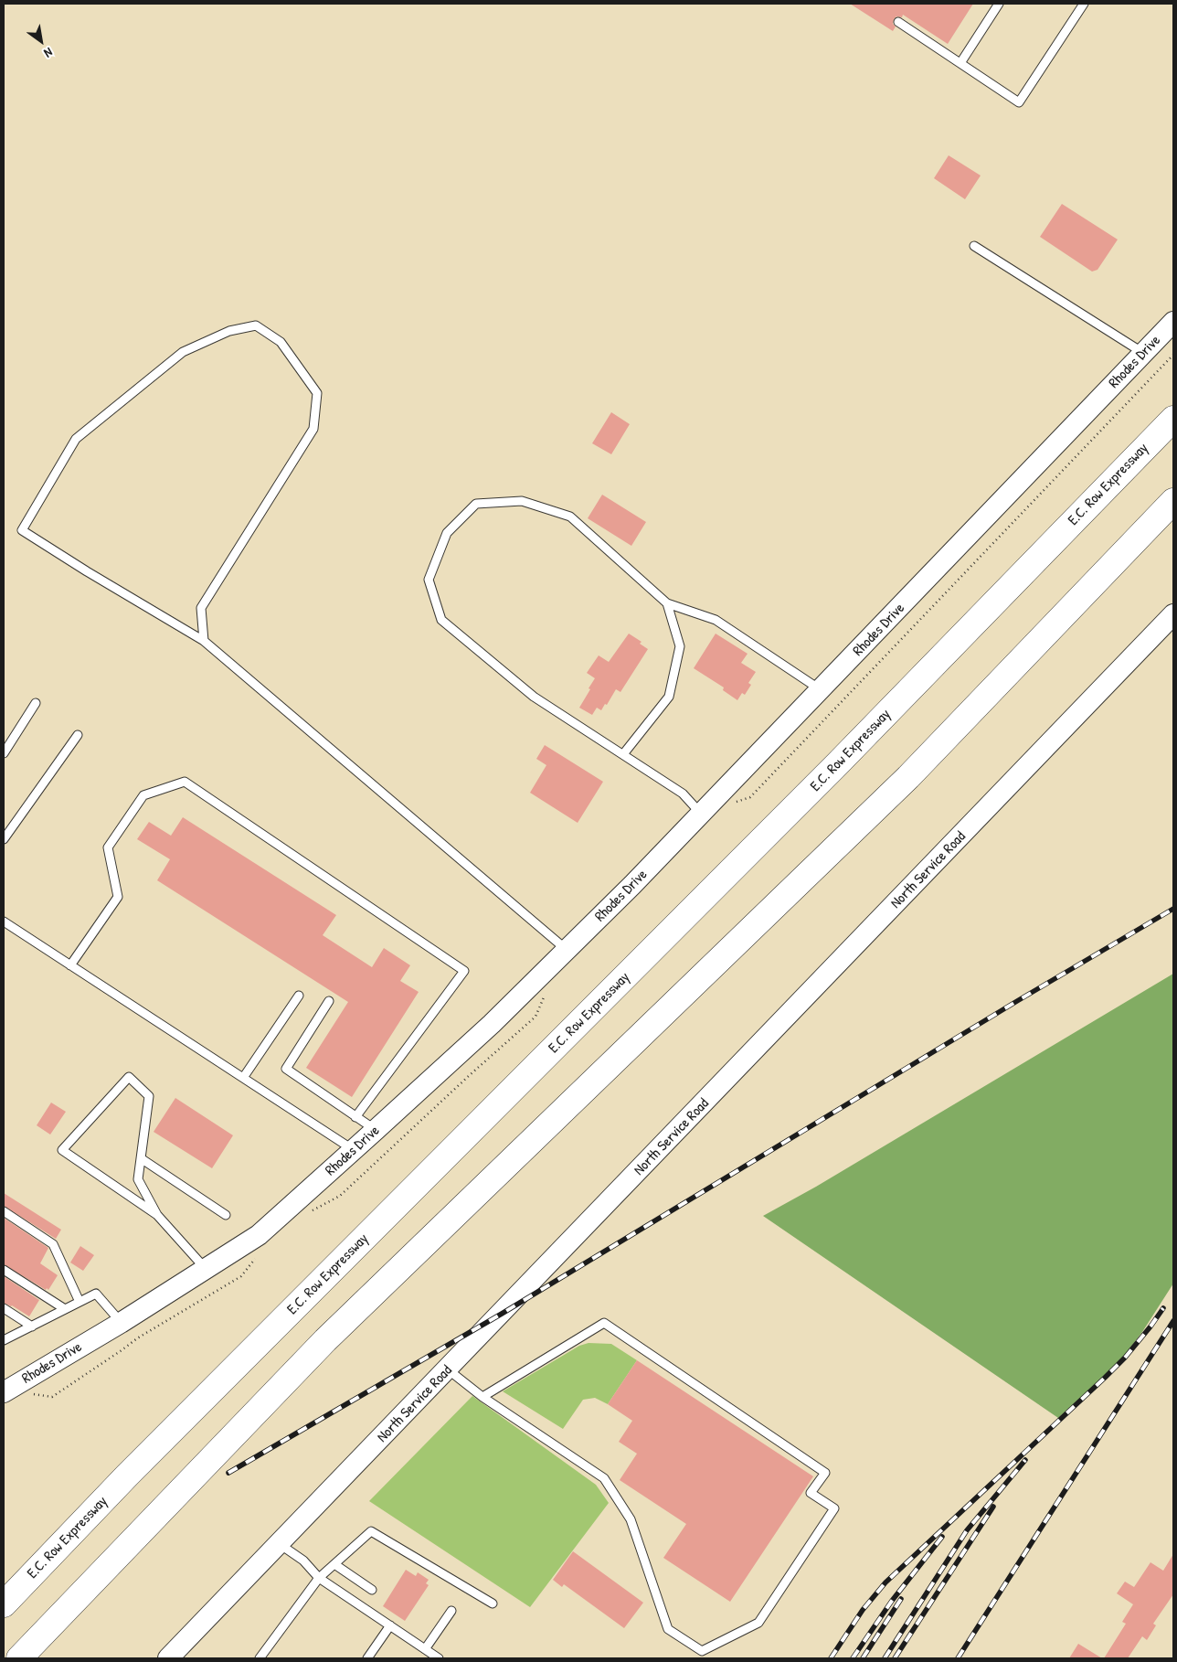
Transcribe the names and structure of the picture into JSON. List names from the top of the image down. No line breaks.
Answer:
{"streets":{"highway":["E.C. Row Expressway"],"street":["Rhodes Drive","North Service Road"]},"north":"bottom right"}
